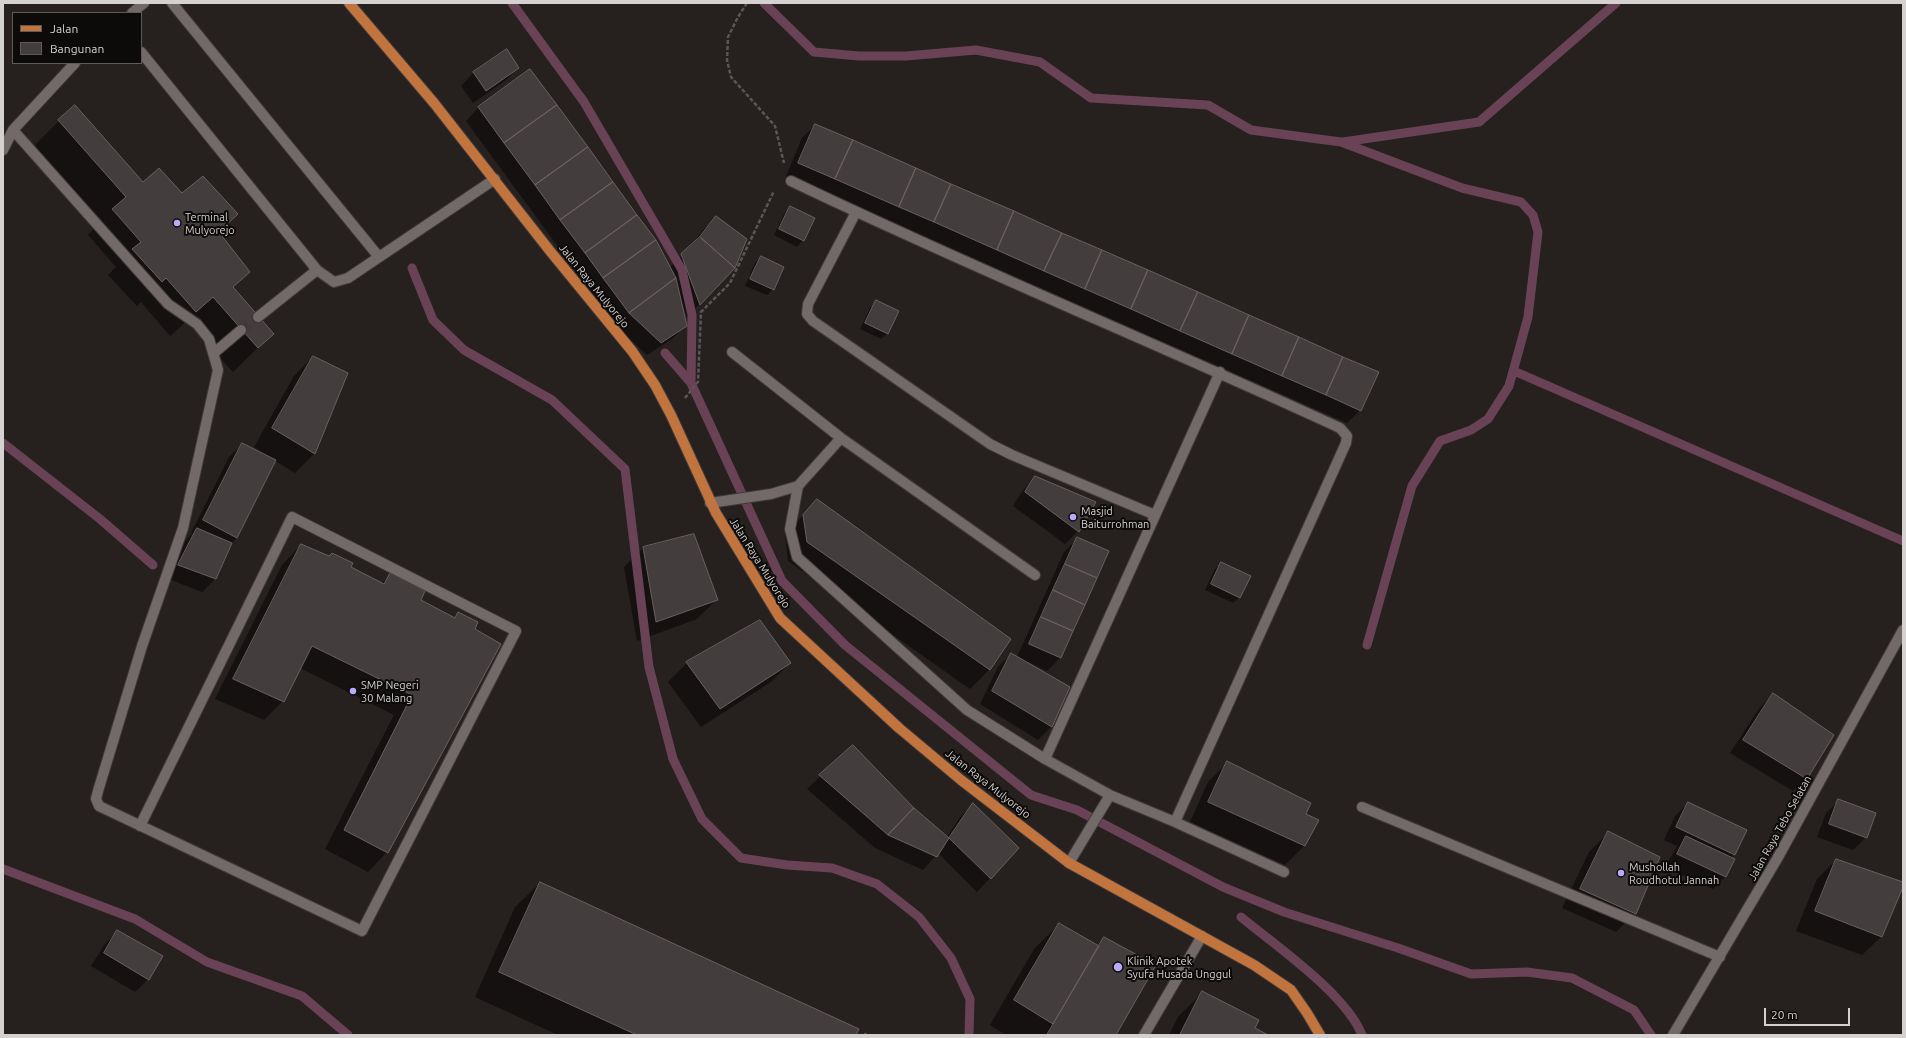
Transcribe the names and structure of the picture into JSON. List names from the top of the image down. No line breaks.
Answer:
{"streets":{"main road":["Jalan Raya Mulyorejo"],"street":["Jalan Raya Tebo Selatan"]},"places":["Terminal Mulyorejo","Masjid Baiturrohman","SMP Negeri 30 Malang","Mushollah Roudhotul Jannah","Klinik Apotek Syufa Husada Unggul"],"legend":["Jalan","Bangunan"],"scale_bar":"20 m"}
